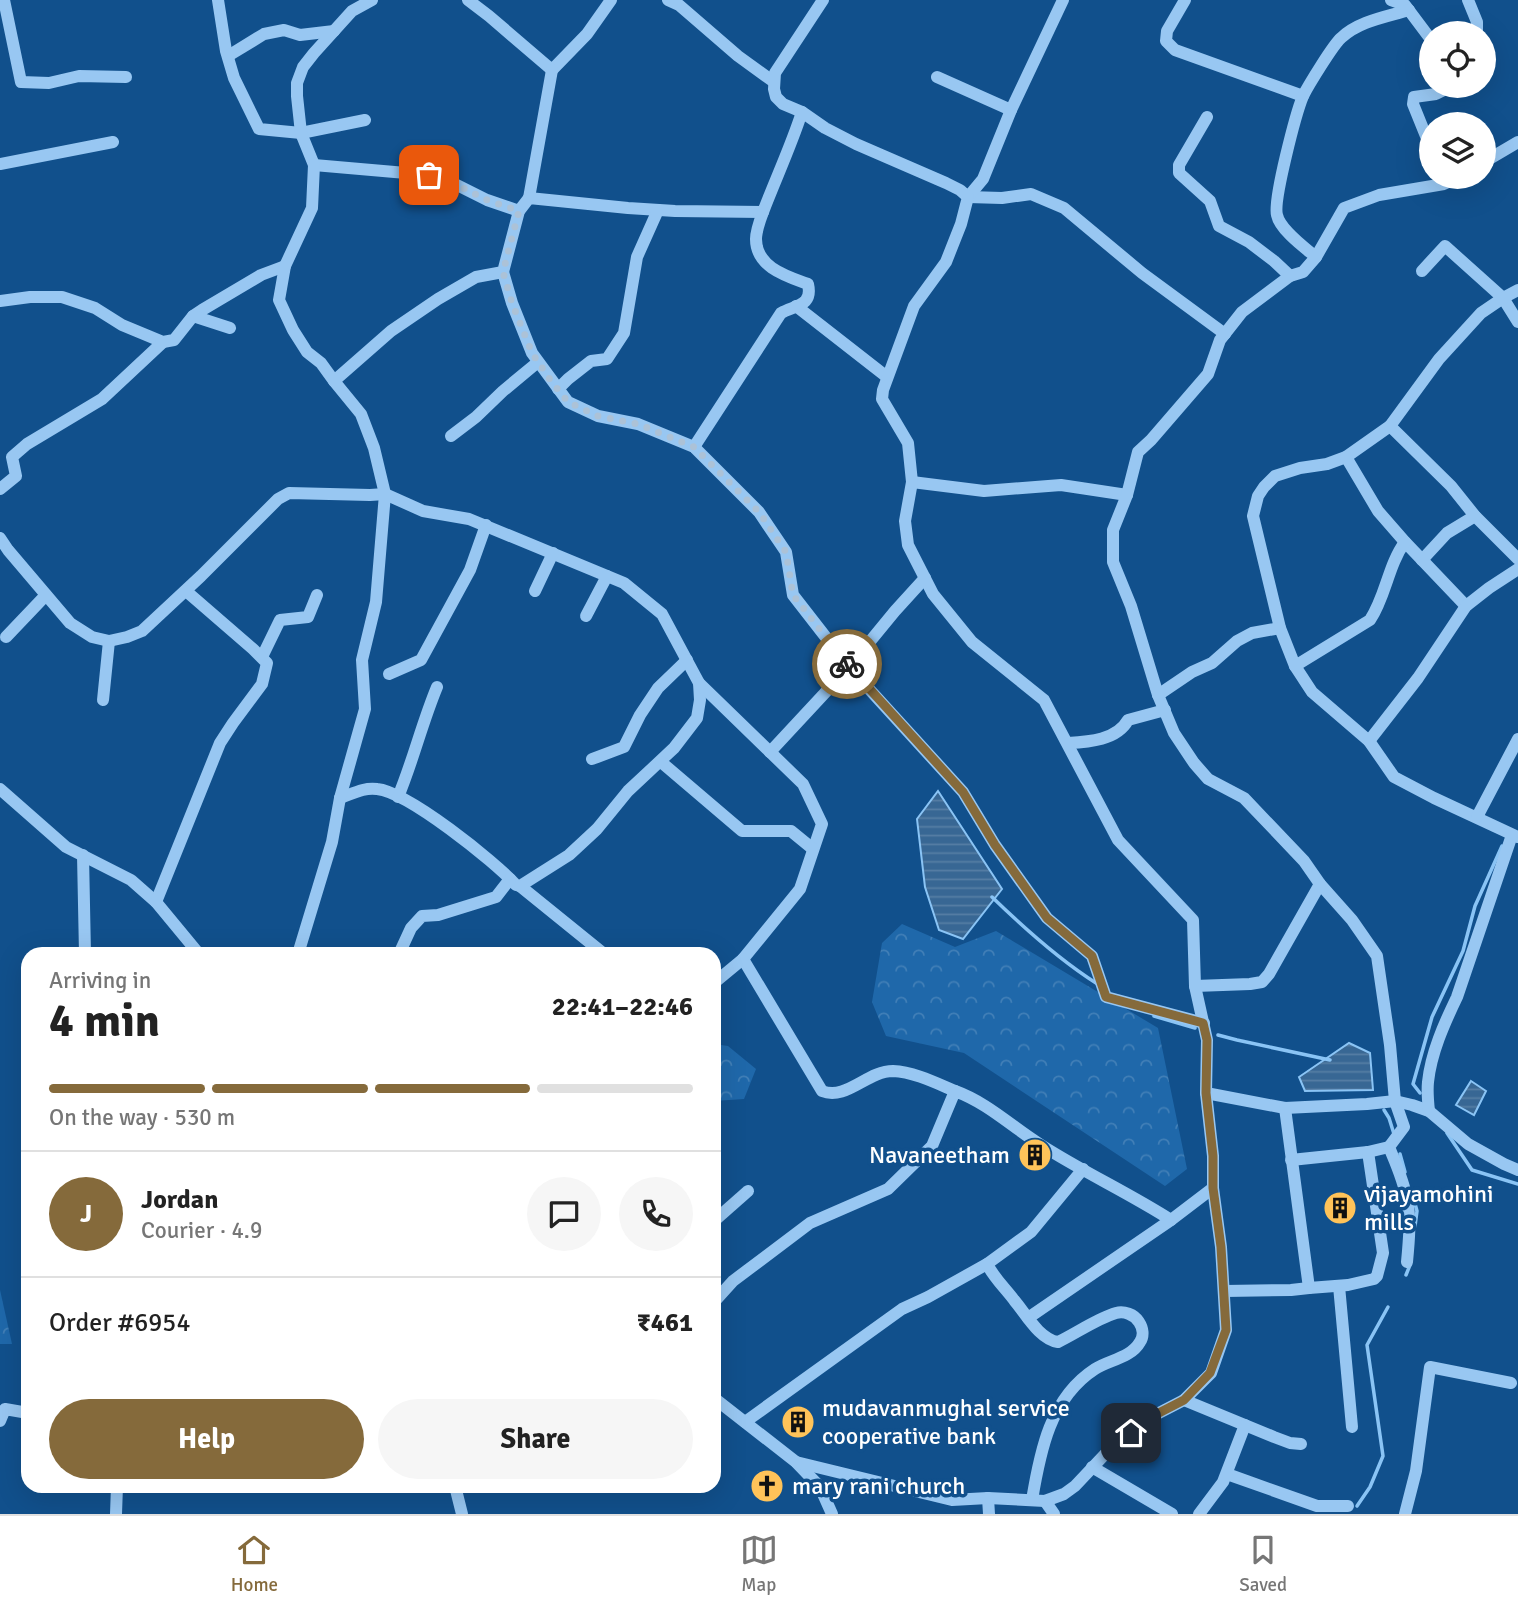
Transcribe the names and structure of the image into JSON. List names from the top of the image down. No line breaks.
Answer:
{"places":{"building":["Navaneetham","vijayamohini mills","mudavanmughal service cooperative bank"],"church":["mary rani church"]},"page":{"heading":["4 min","Arriving in","22:41–22:46"],"panel":["Jordan","Courier · 4.9","Order #6954","₹461"],"bar":"On the way · 530 m","round":"J","buttons":["Help","Share"],"tabs":["Home","Map","Saved"]}}
